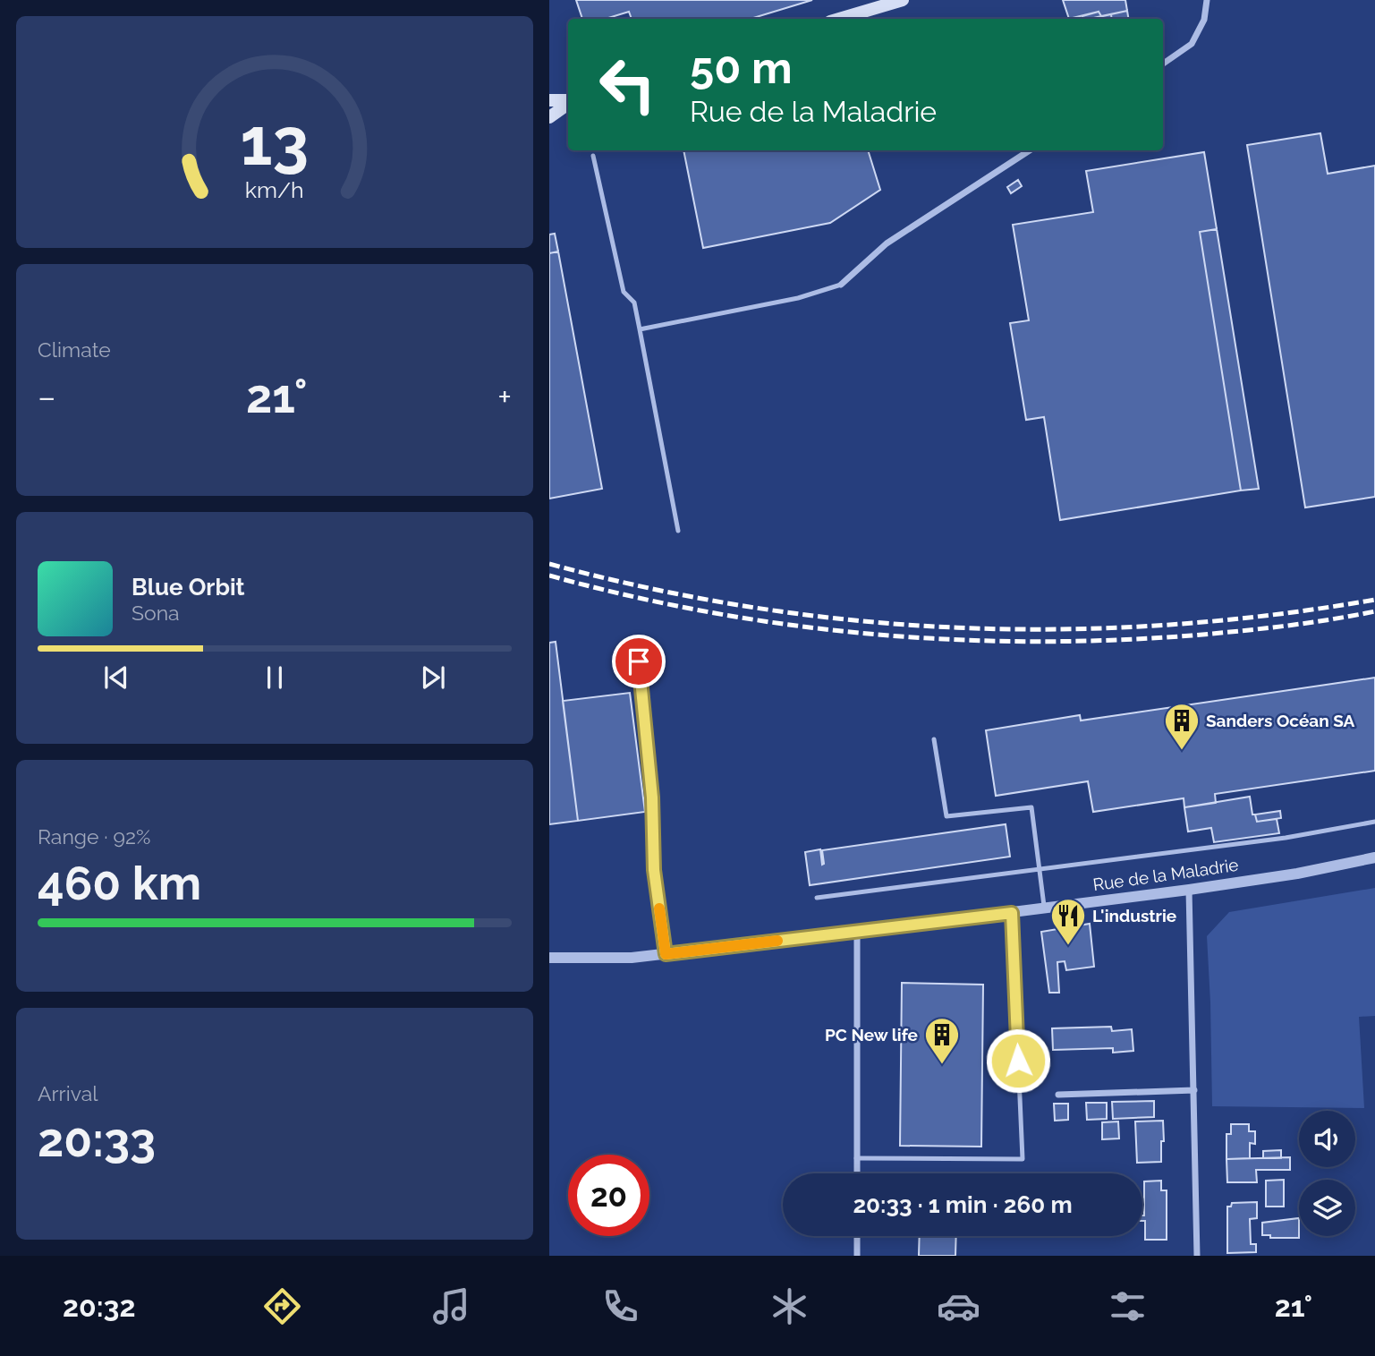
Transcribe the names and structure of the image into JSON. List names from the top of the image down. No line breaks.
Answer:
{"streets":{"street":["Rue de la Maladrie"]},"places":{"building":["Sanders Océan SA","PC New life"],"restaurant":["L'industrie"]},"page":{"turn":["50 m","Rue de la Maladrie"],"tile":["Climate",["Range · 92%","460 km"],["Arrival","20:33"]],"heat":["−","21°","+"],"song":["Blue Orbit","Sona"],"limit":"20","trip":"20:33 · 1 min · 260 m","tabs":["20:32","21°"],"gauge":["13","km/h"]}}
